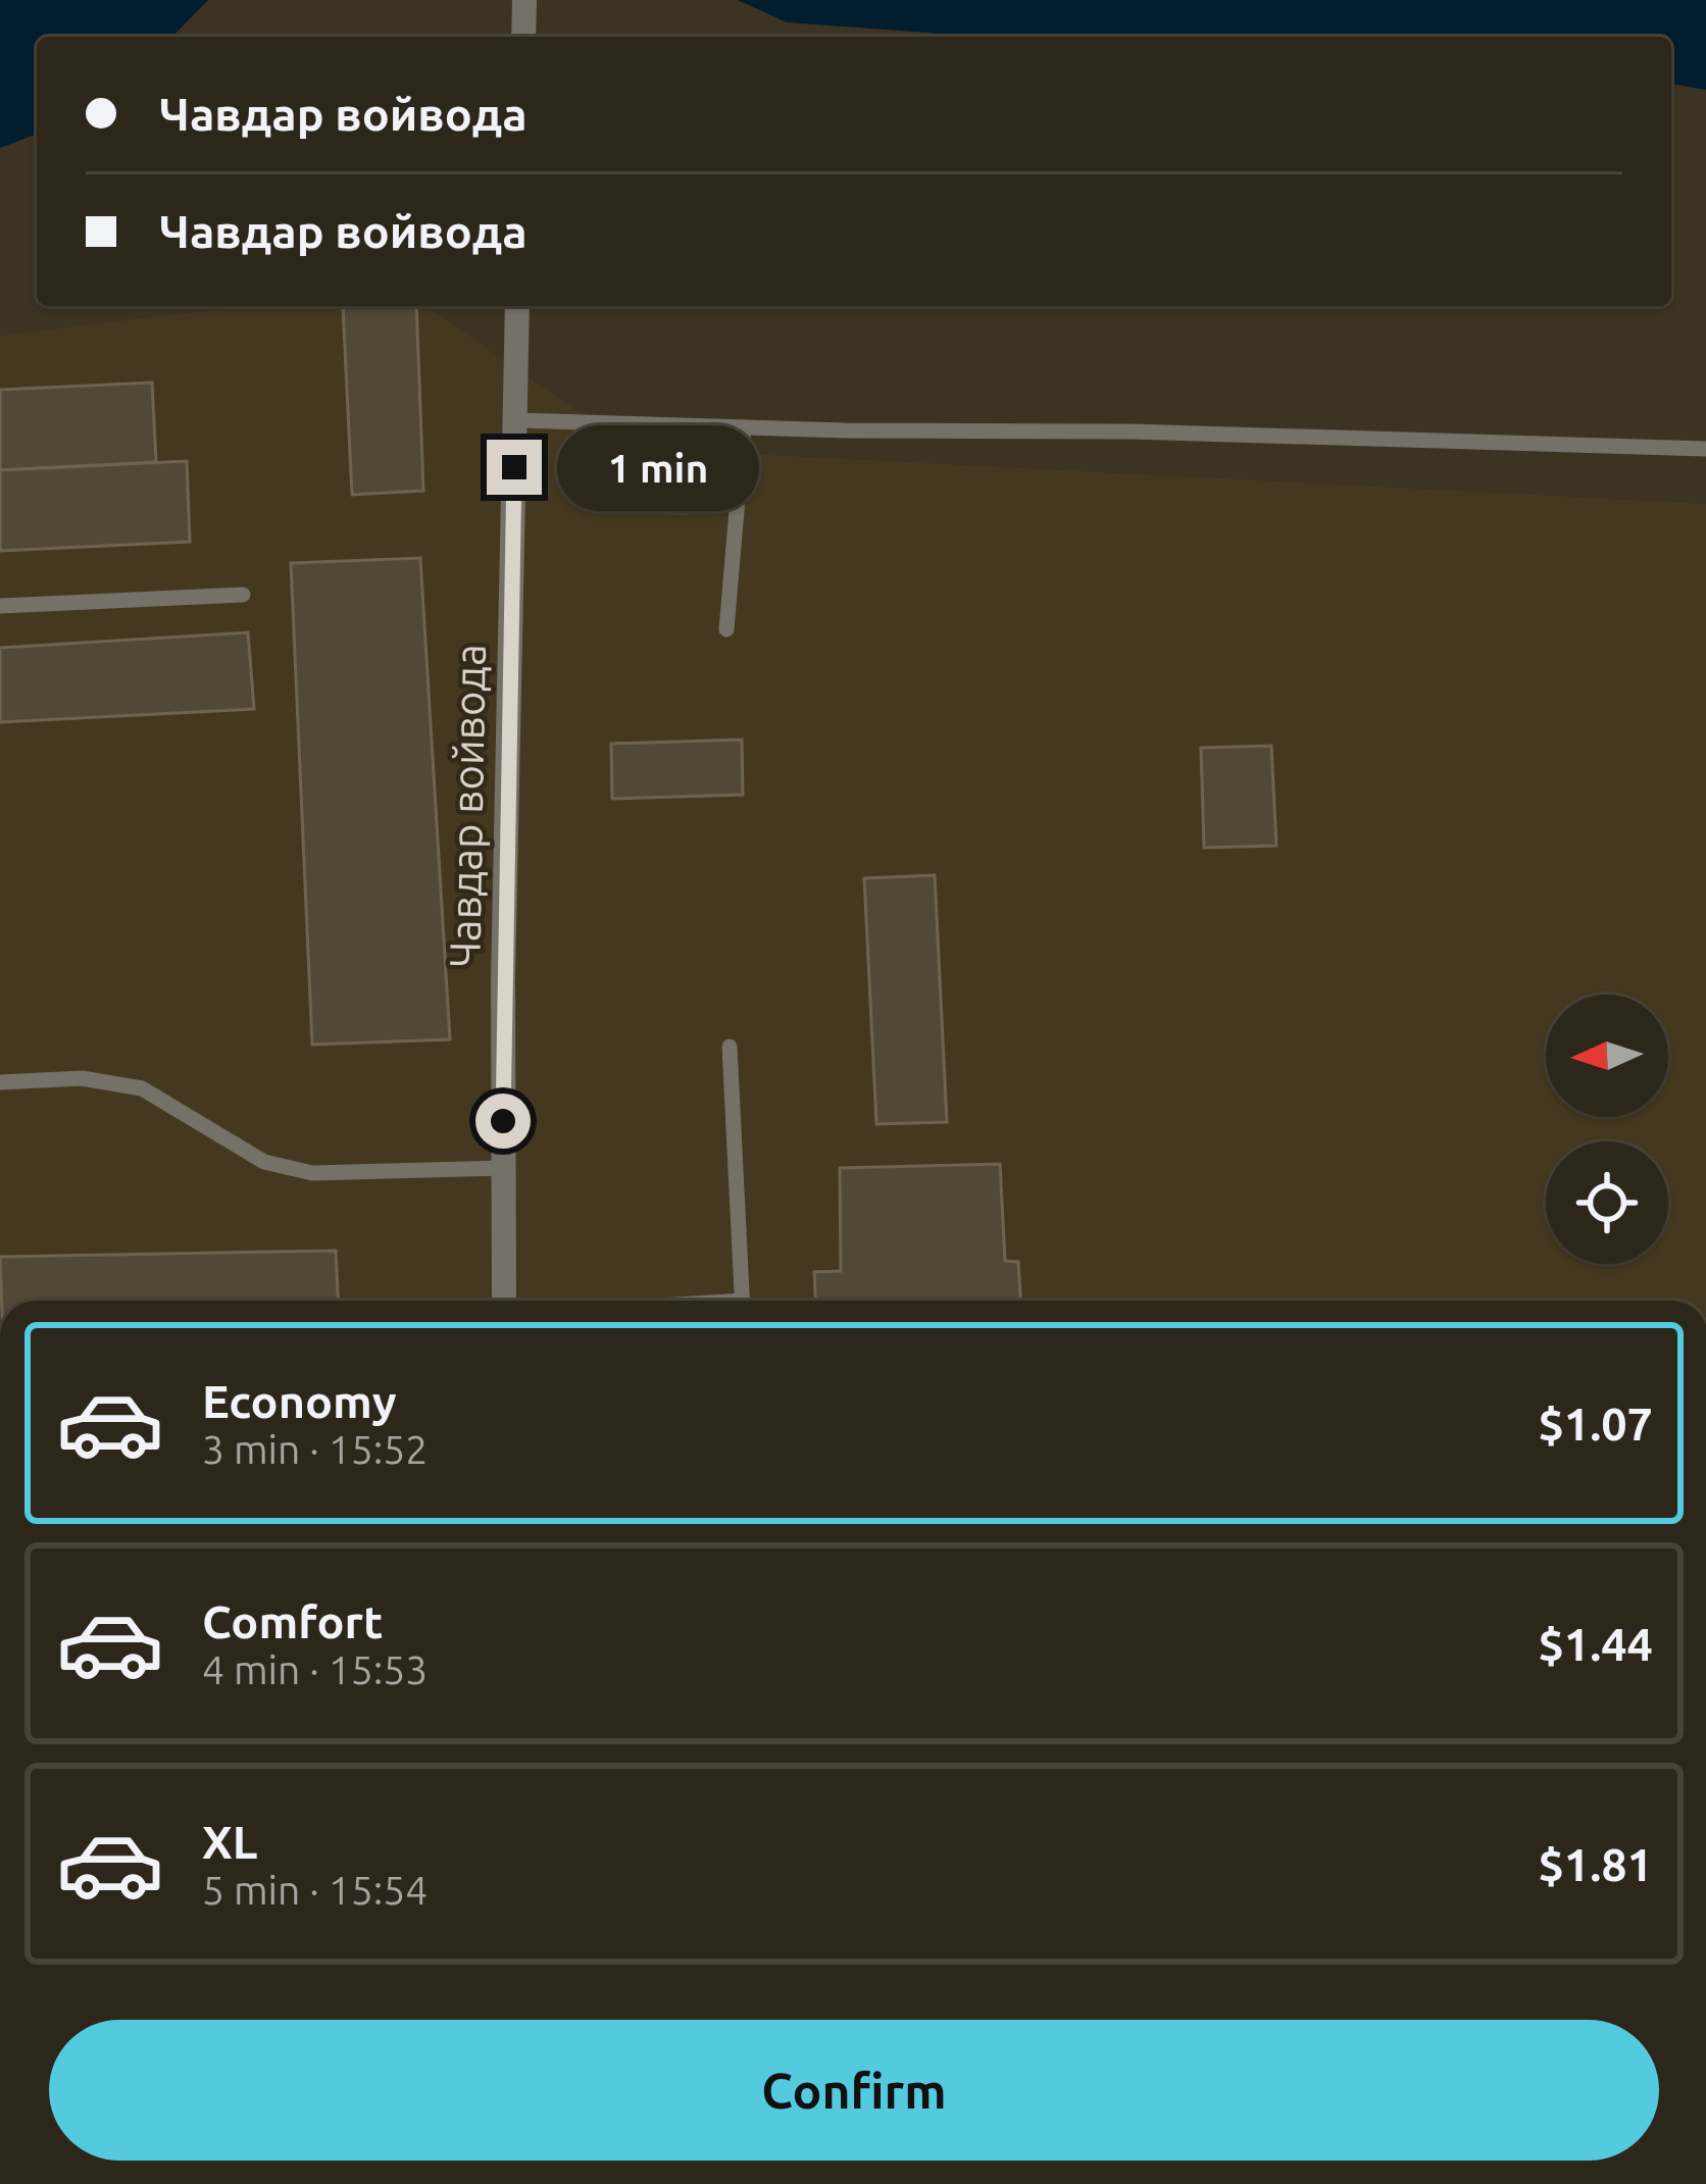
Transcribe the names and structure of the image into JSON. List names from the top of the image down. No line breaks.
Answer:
{"streets":{"street":["Чавдар войвода"]},"north":"left","page":{"banner":["Чавдар войвода","Чавдар войвода"],"bubble":"1 min","list":[{"name":"Economy","note":"3 min · 15:52","value":"$1.07"},{"name":"Comfort","note":"4 min · 15:53","value":"$1.44"},{"name":"XL","note":"5 min · 15:54","value":"$1.81"}],"buttons":"Confirm"}}
